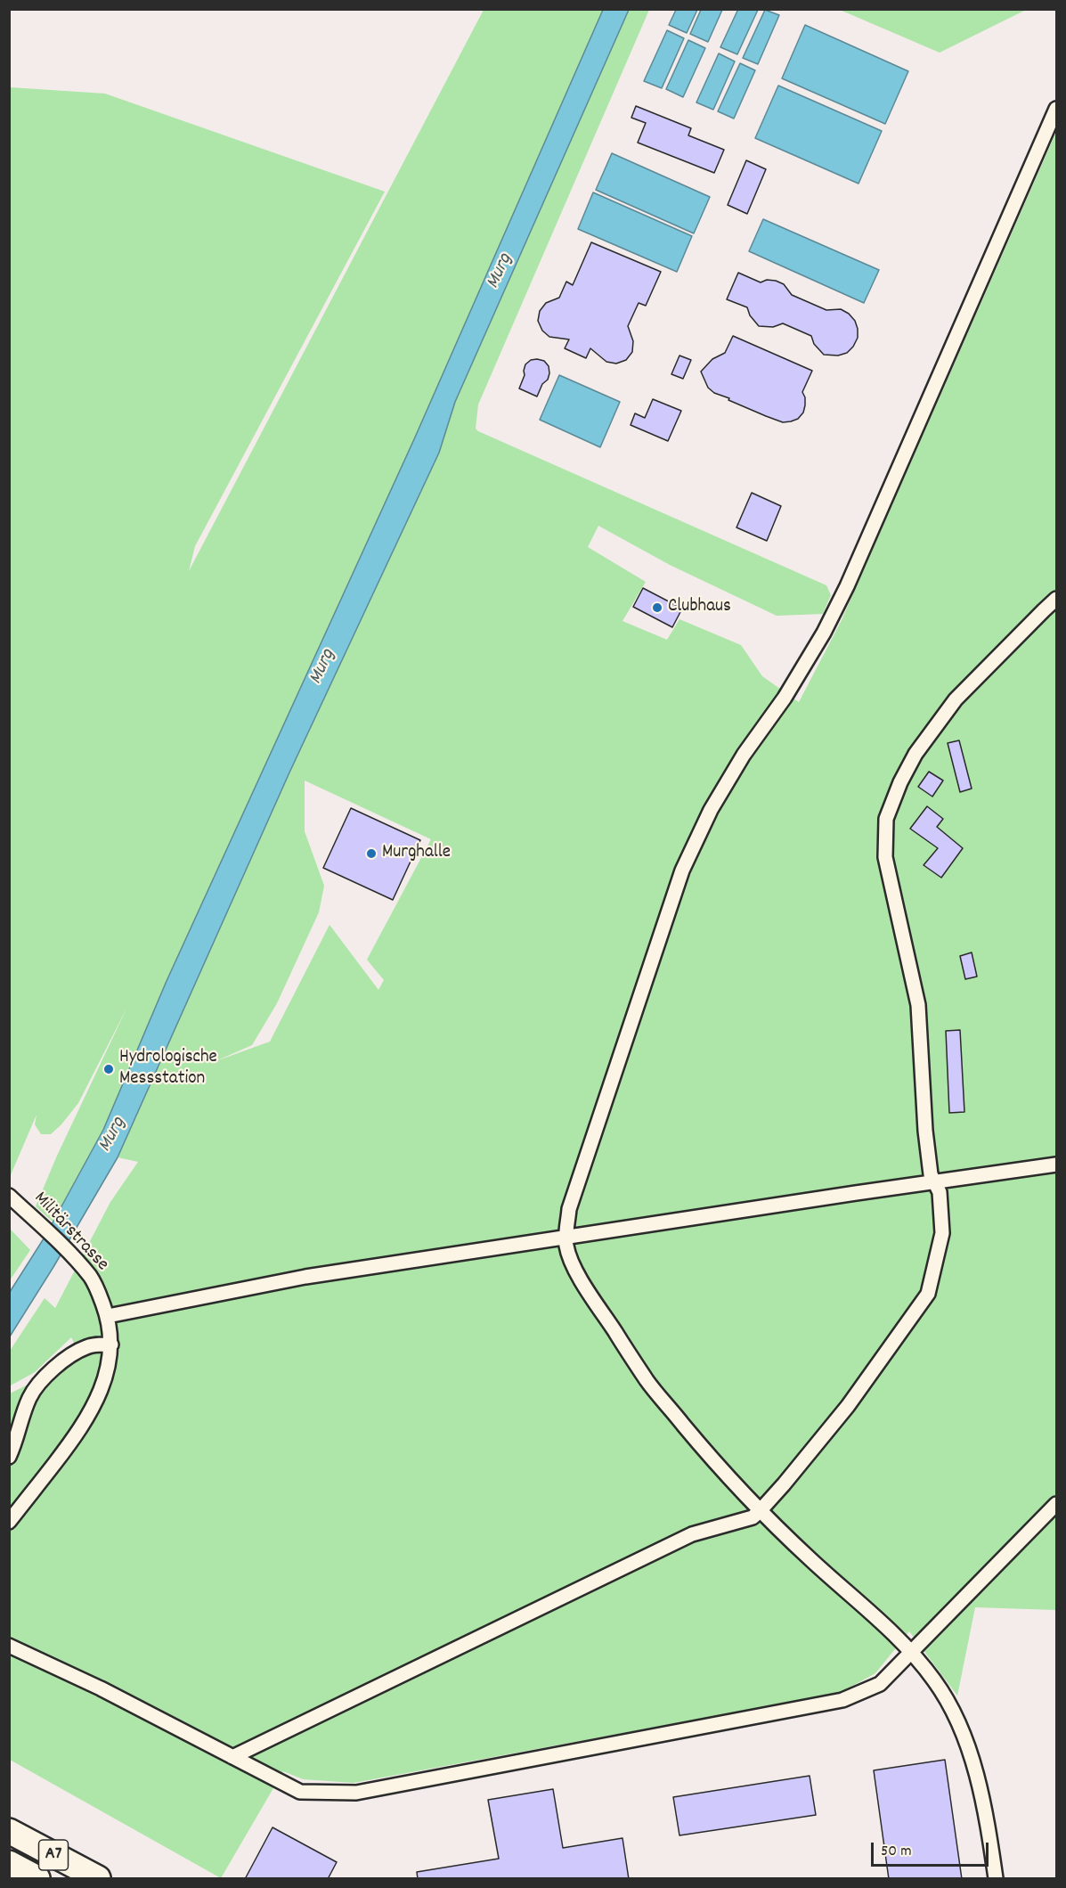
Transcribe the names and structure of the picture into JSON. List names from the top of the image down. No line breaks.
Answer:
{"streets":{"highway":["A7"],"street":["Militärstrasse"]},"water":["Murg"],"places":["Clubhaus","Murghalle","Hydrologische Messstation"],"scale_bar":"50 m"}
